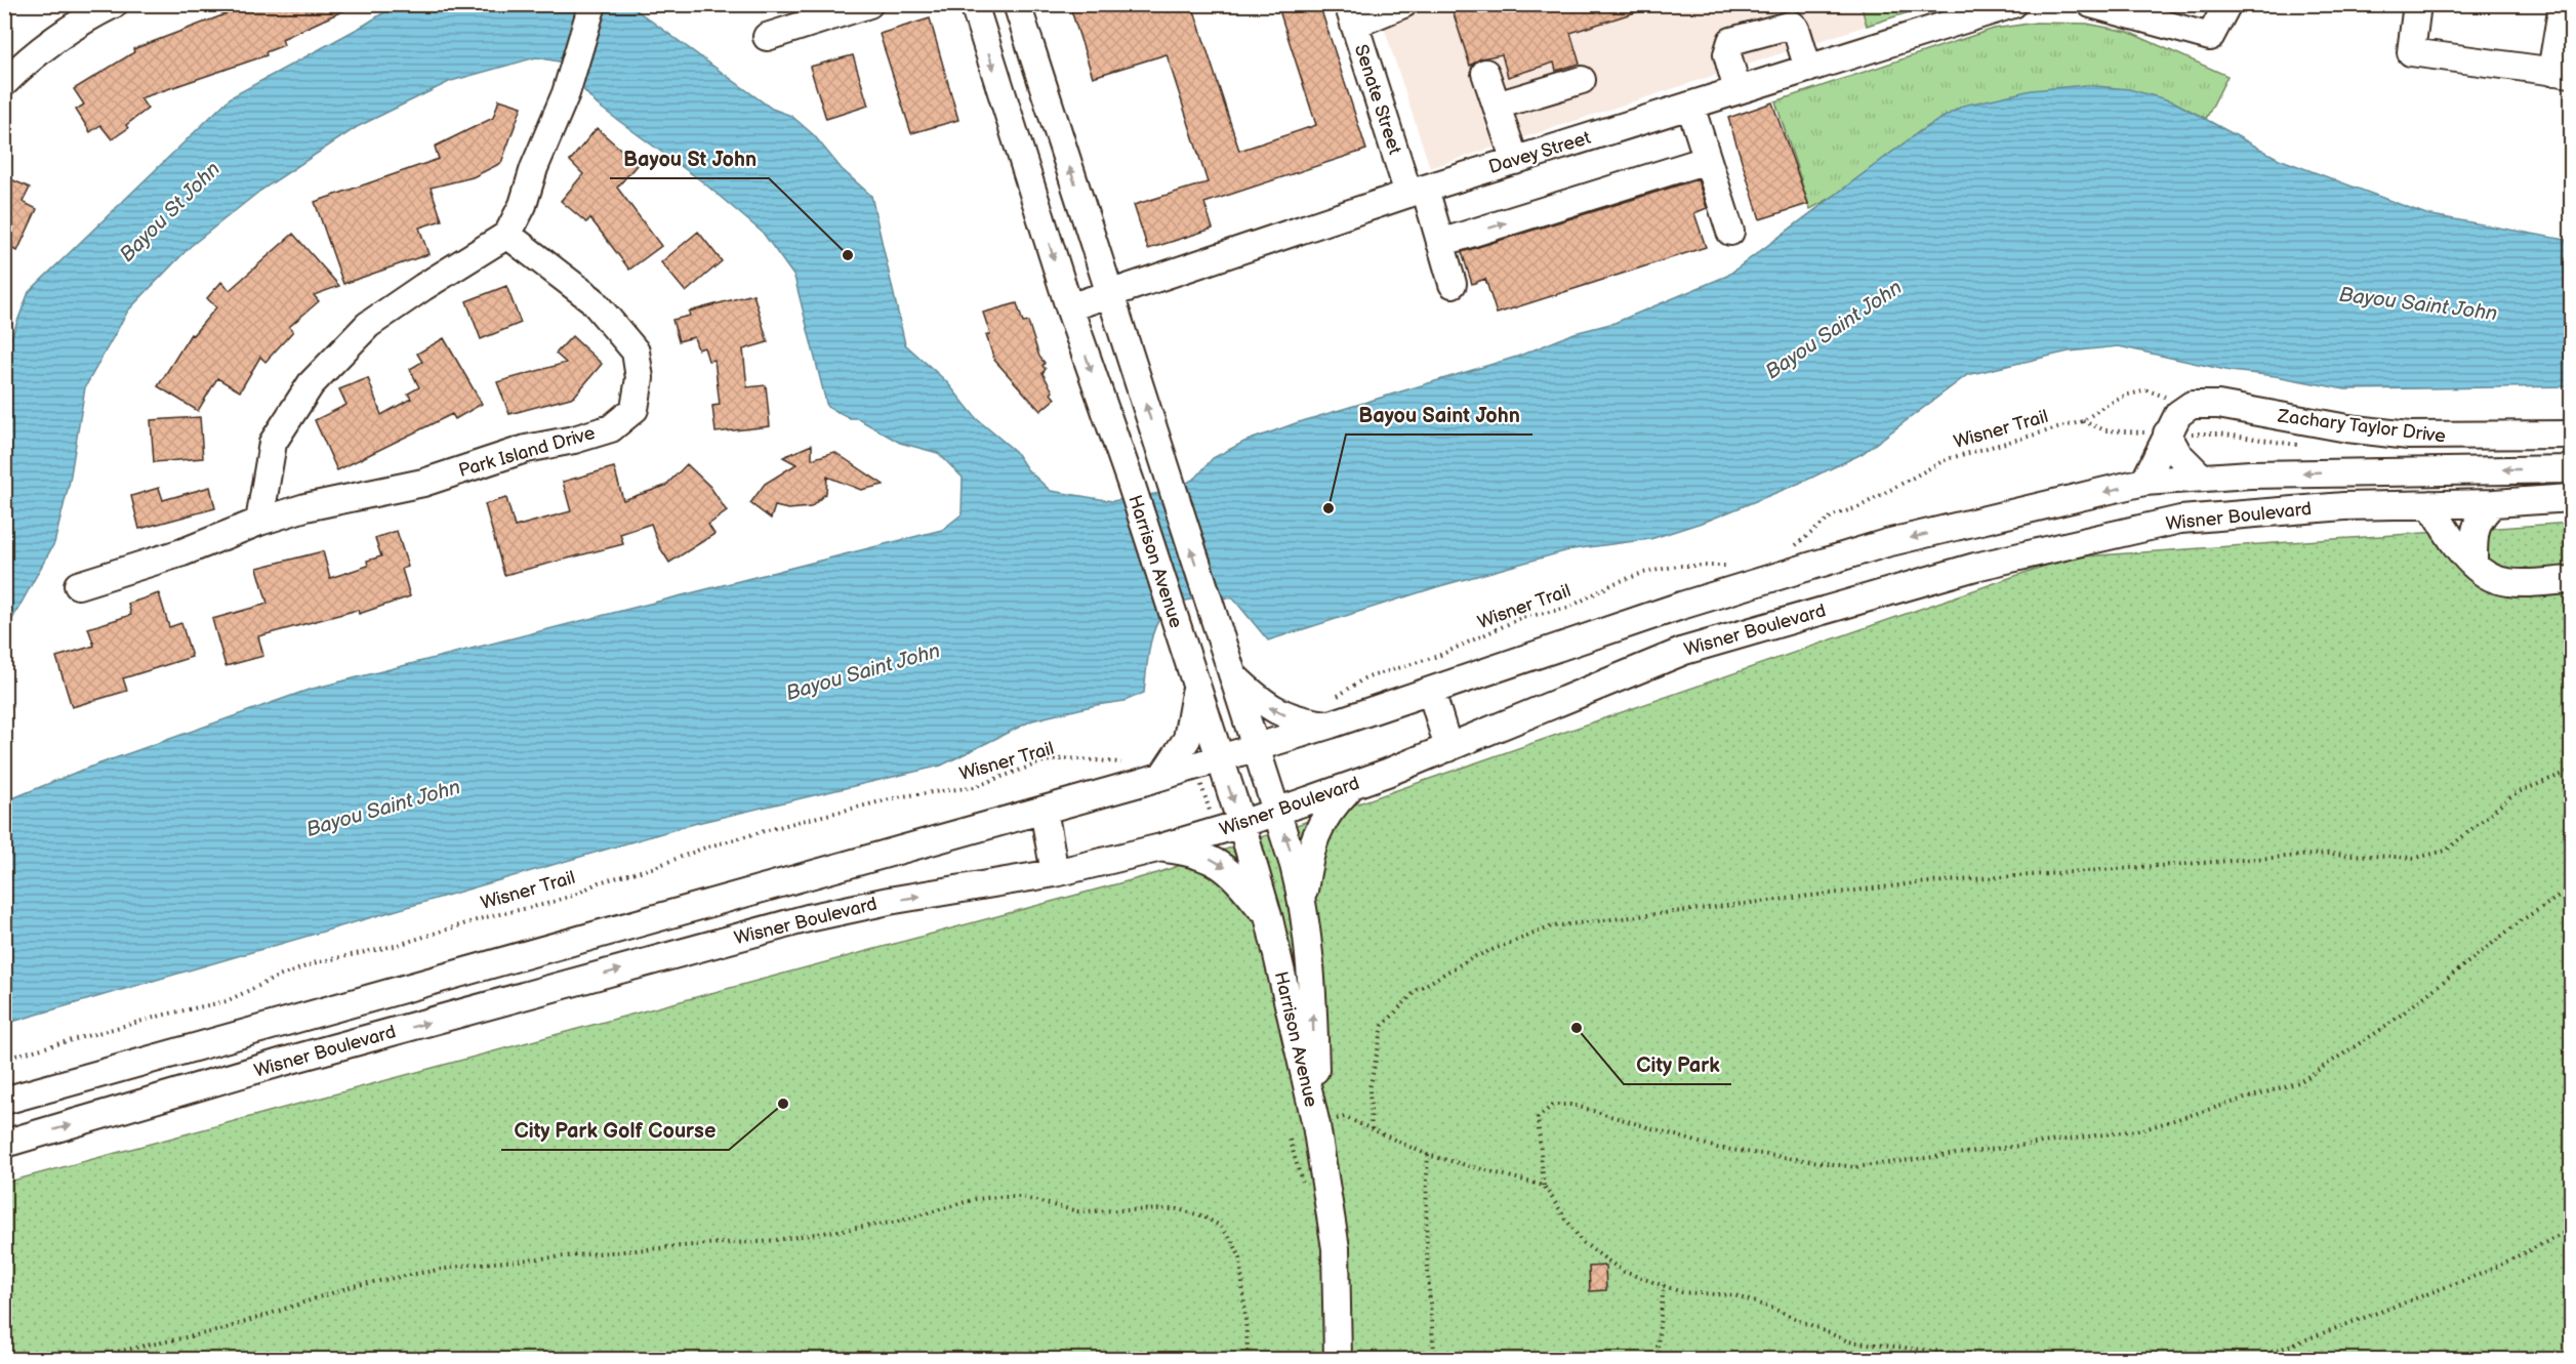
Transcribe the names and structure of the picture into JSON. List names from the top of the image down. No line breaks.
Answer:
{"streets":{"street":["Senate Street","Davey Street","Zachary Taylor Drive","Park Island Drive","Wisner Boulevard","Harrison Avenue"],"path":["Wisner Trail"]},"crossings":[["Senate Street","Davey Street"],["Davey Street","Harrison Avenue"],["Zachary Taylor Drive","Wisner Trail"],["Wisner Boulevard","Harrison Avenue"]],"water":["Bayou St John","Bayou Saint John"],"places":["Bayou St John","Bayou Saint John","City Park","City Park Golf Course"]}
